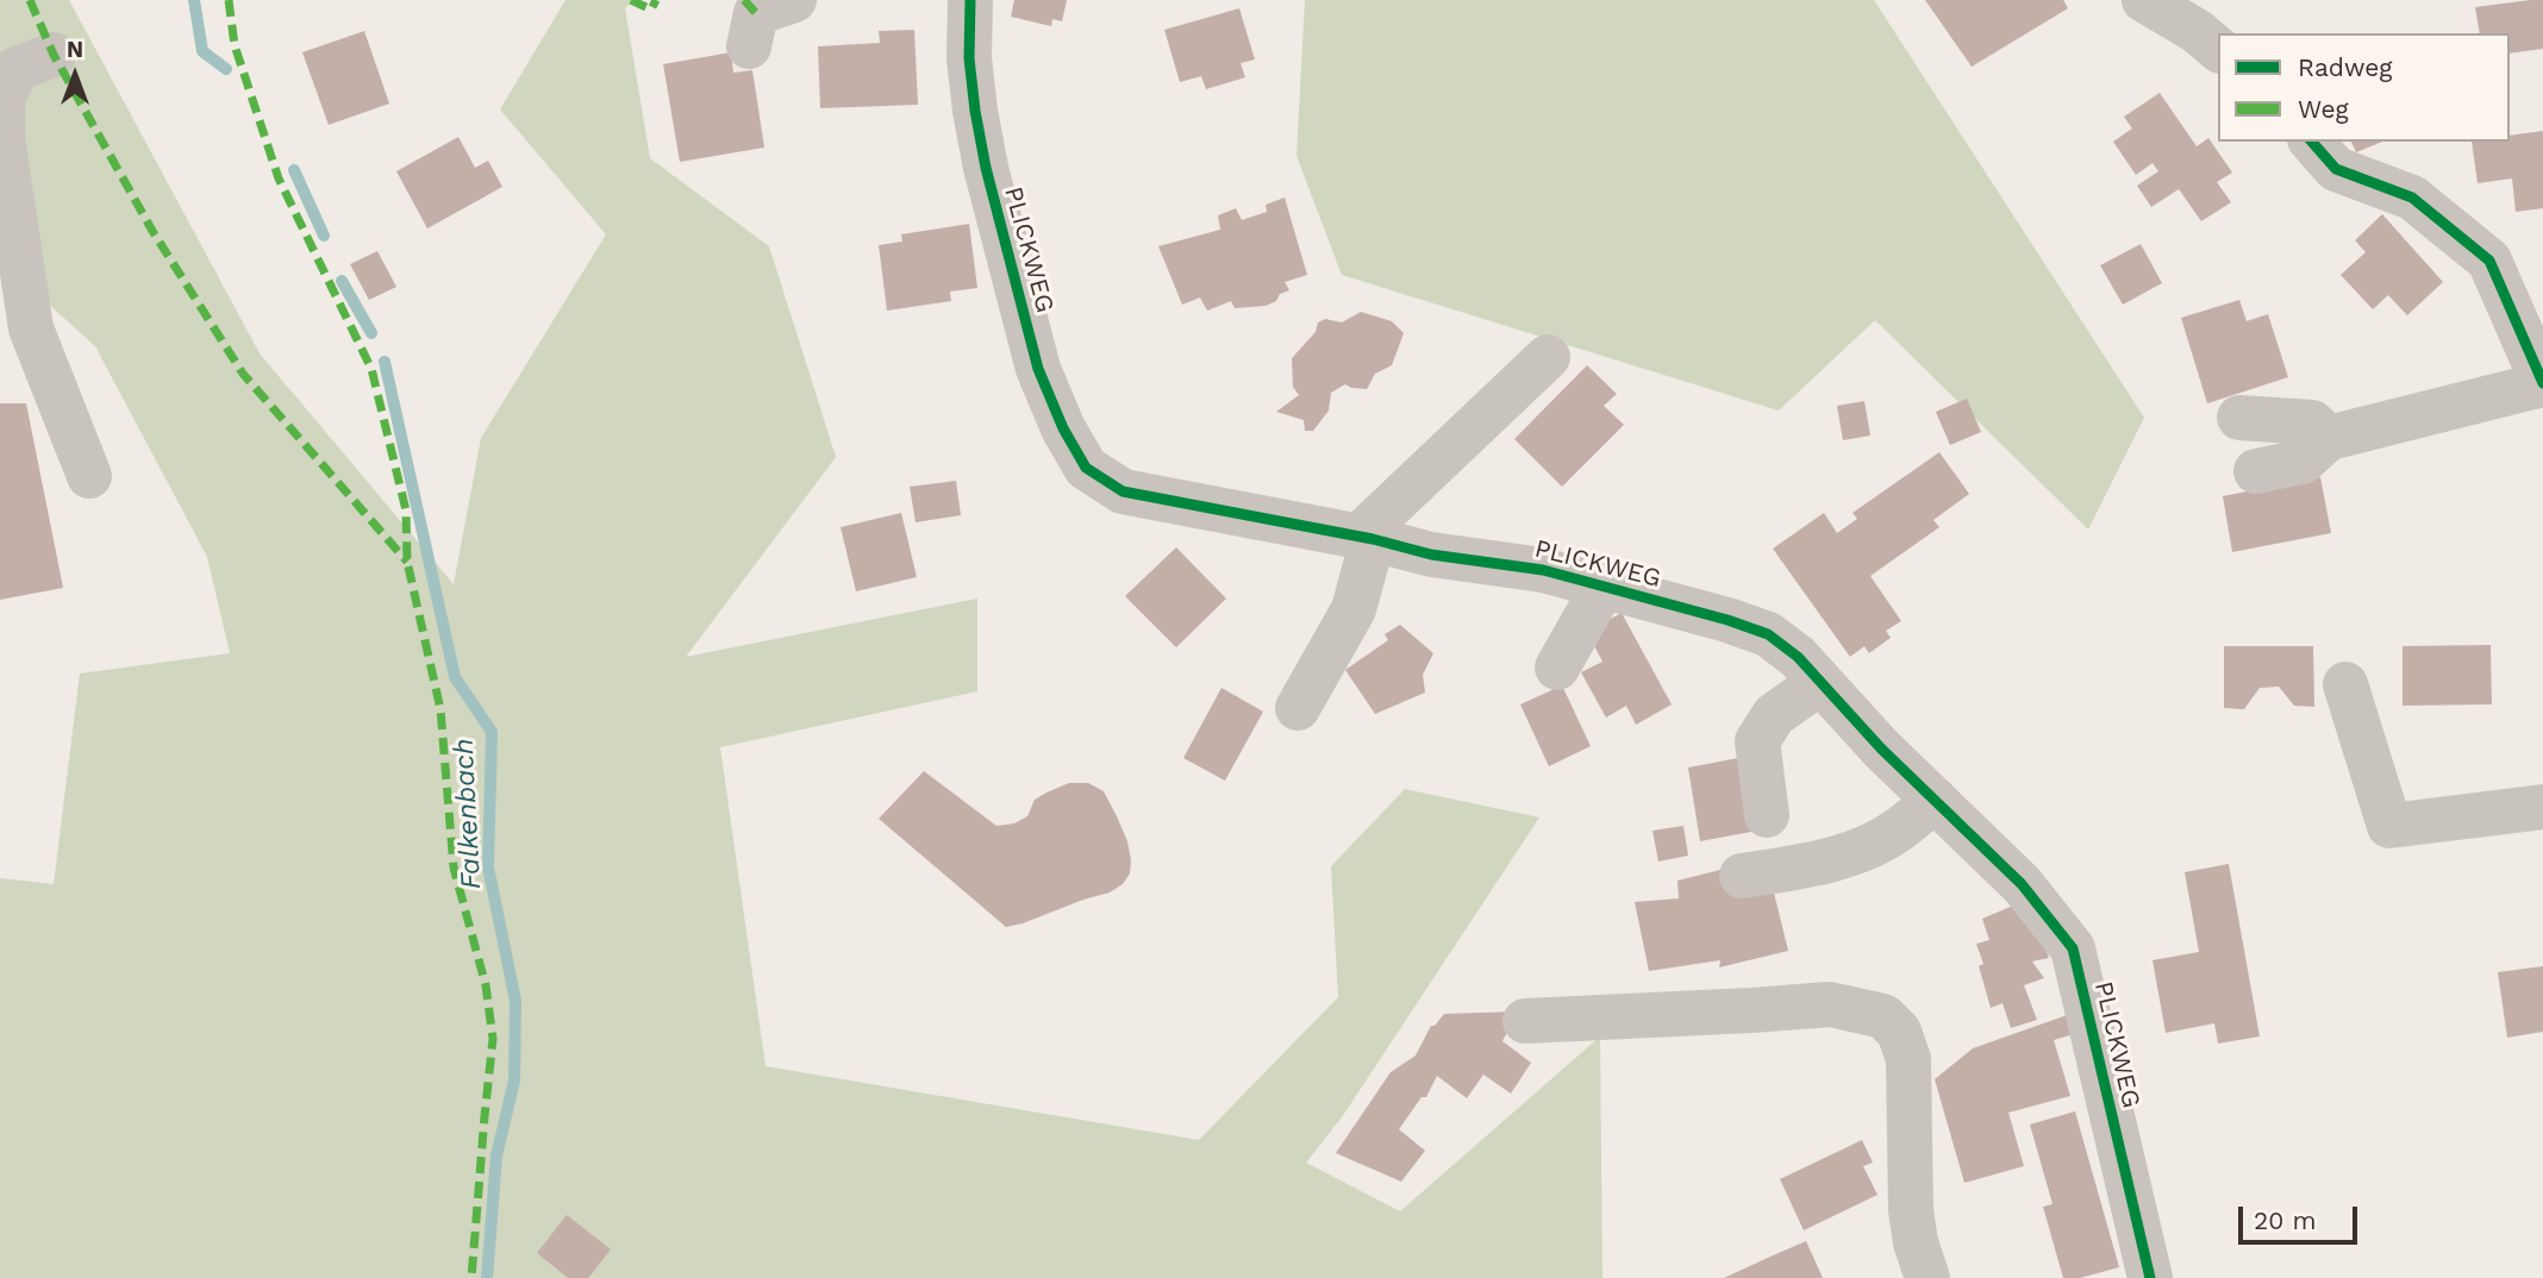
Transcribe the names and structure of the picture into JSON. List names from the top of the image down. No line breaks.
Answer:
{"streets":{"street":["PLICKWEG"]},"water":["Falkenbach"],"legend":["Radweg","Weg"],"scale_bar":"20 m","north":"top"}
